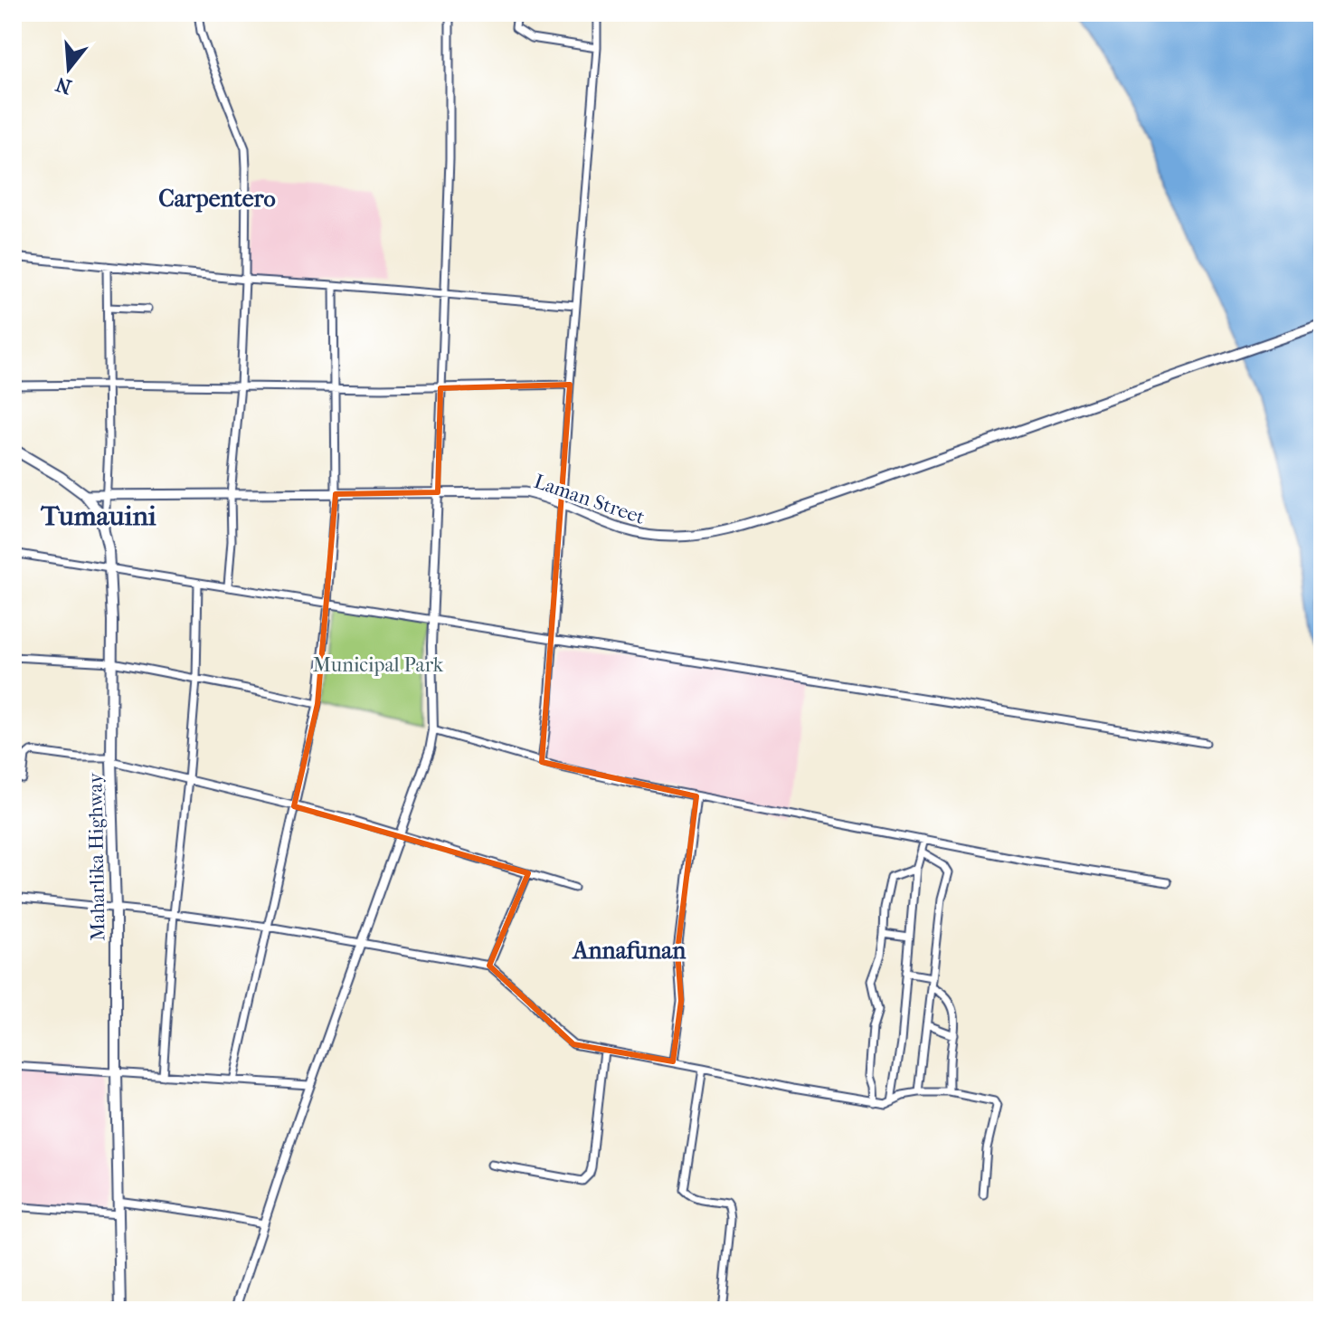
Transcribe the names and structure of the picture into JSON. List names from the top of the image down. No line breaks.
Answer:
{"streets":{"main road":["Laman Street","Maharlika Highway"]},"crossings":[["Laman Street","Maharlika Highway"]],"districts":["Carpentero","Tumauini","Annafunan"],"parks":["Municipal Park"],"north":"bottom"}
